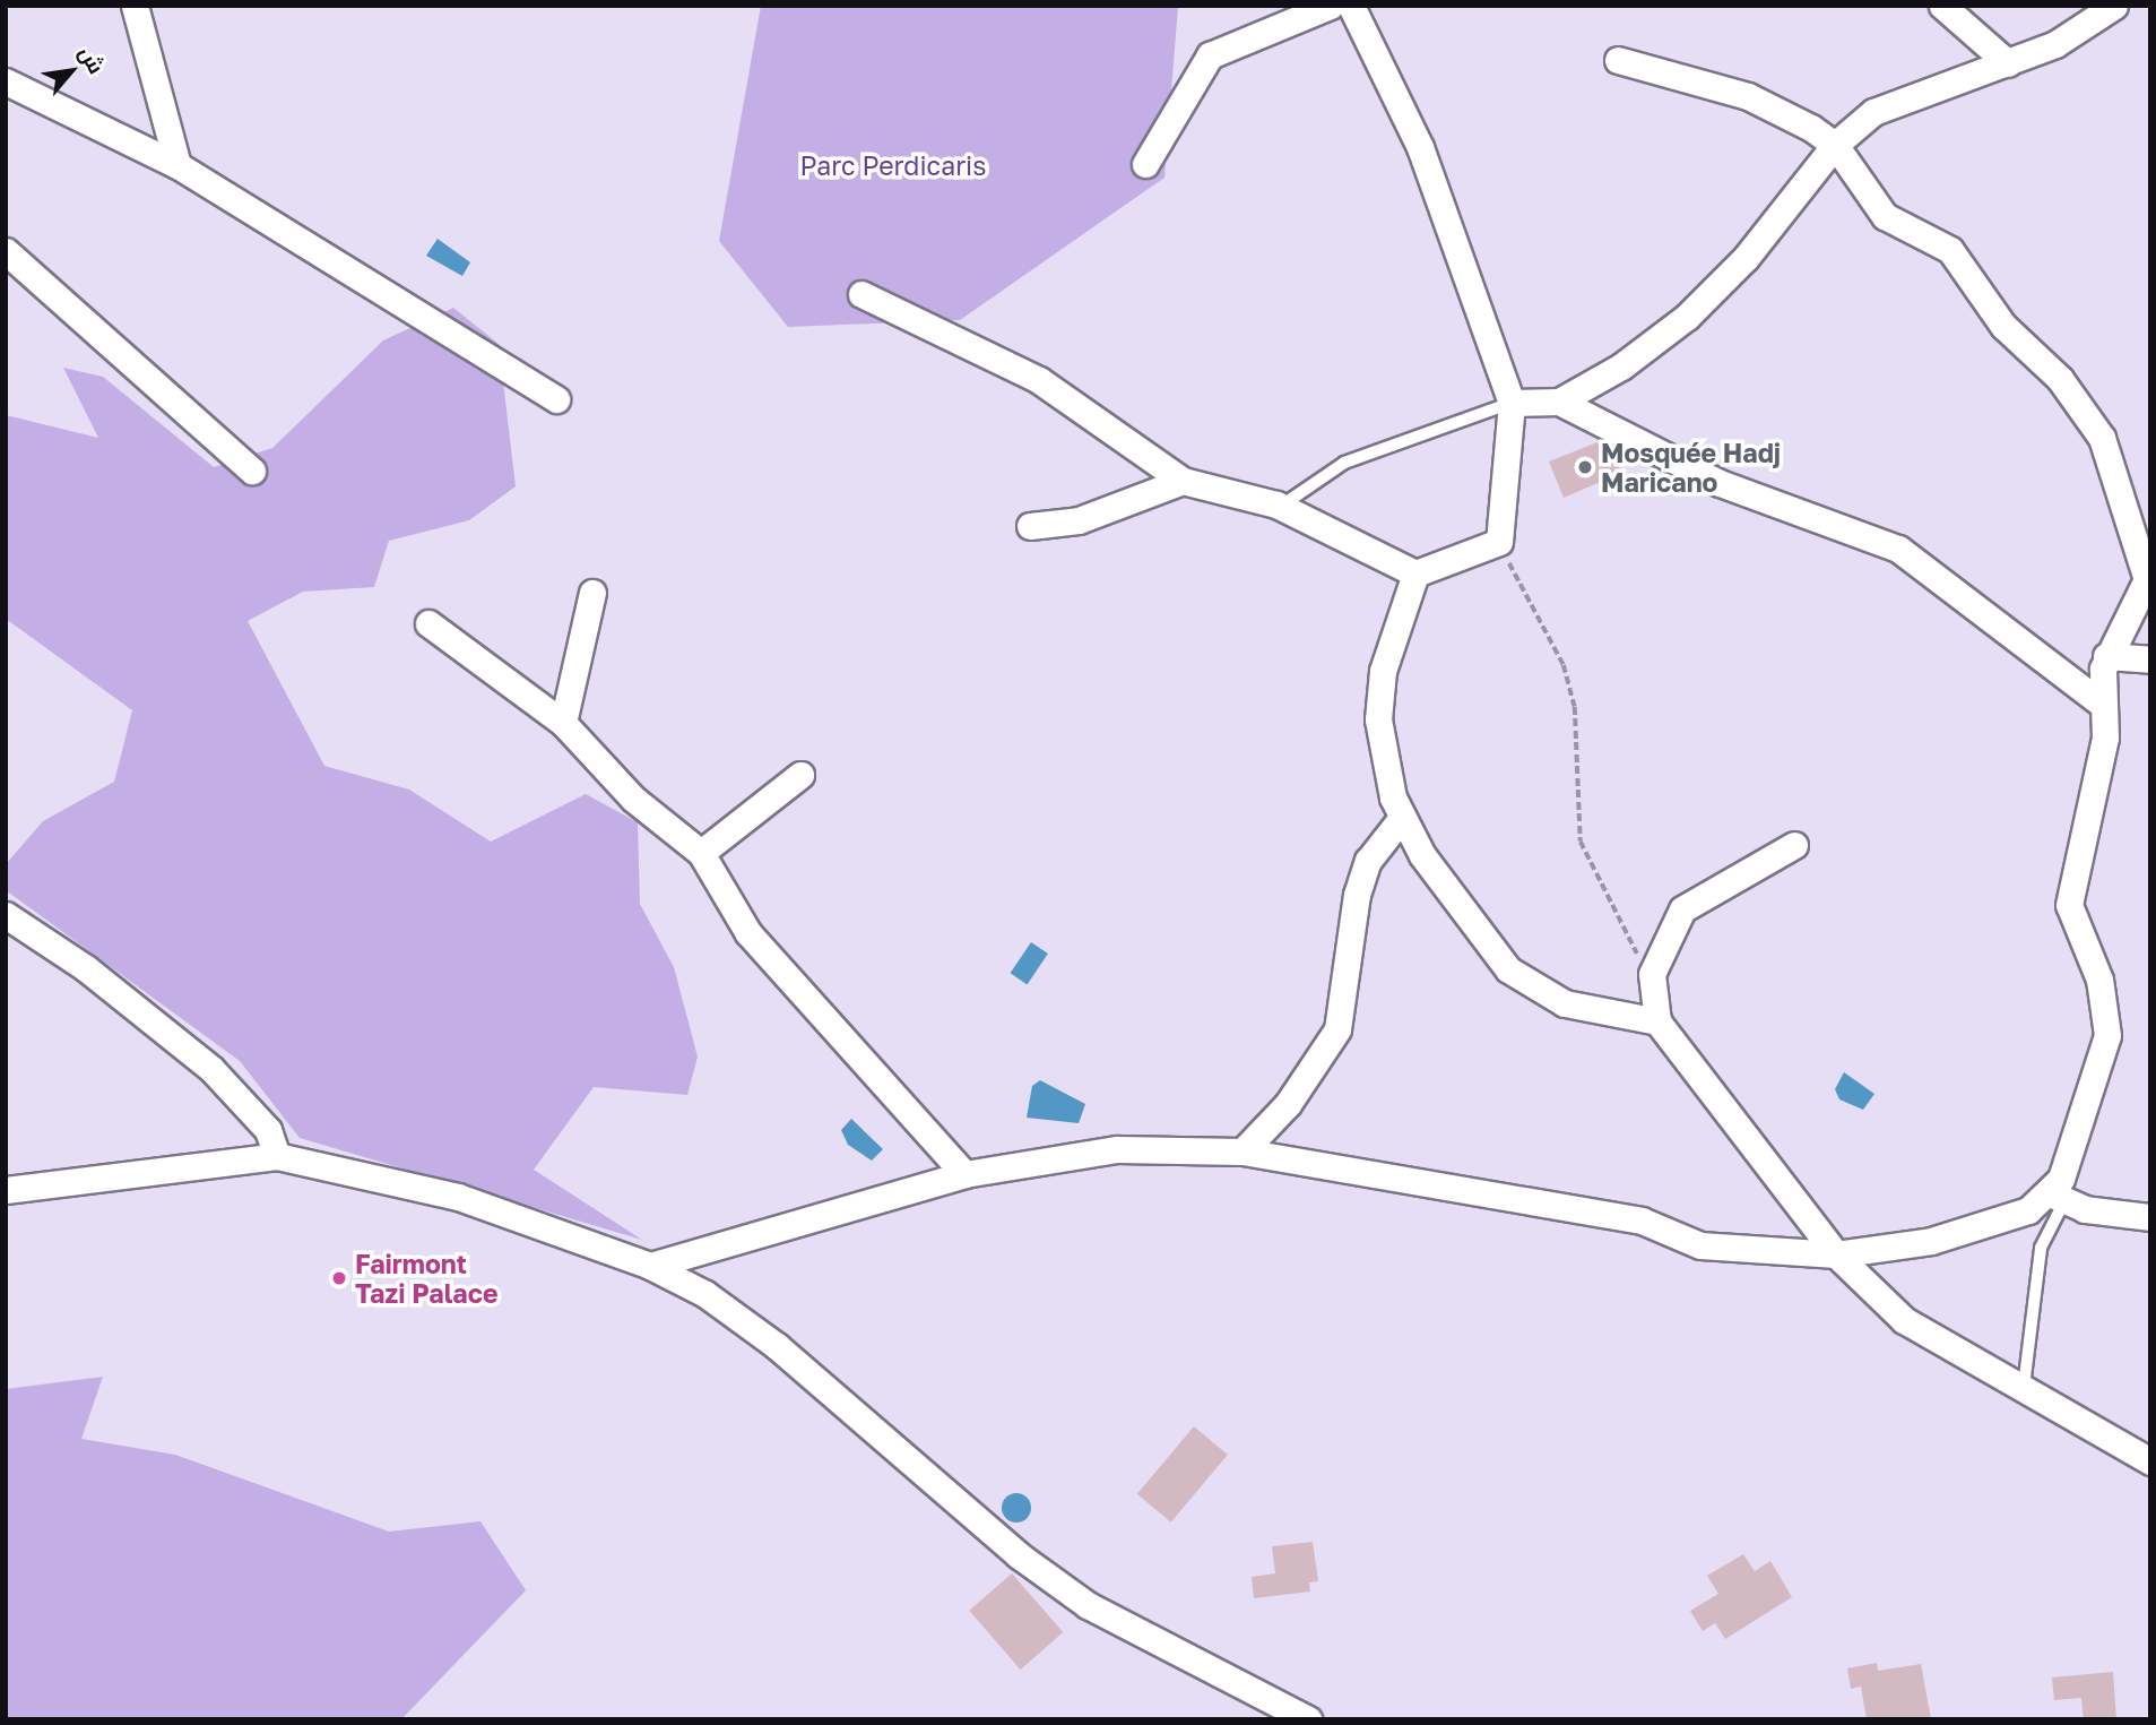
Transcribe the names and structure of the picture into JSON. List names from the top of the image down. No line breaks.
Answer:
{"parks":["Parc Perdicaris"],"places":["Mosquée Hadj Maricano","Fairmont Tazi Palace"],"north":"top right"}
